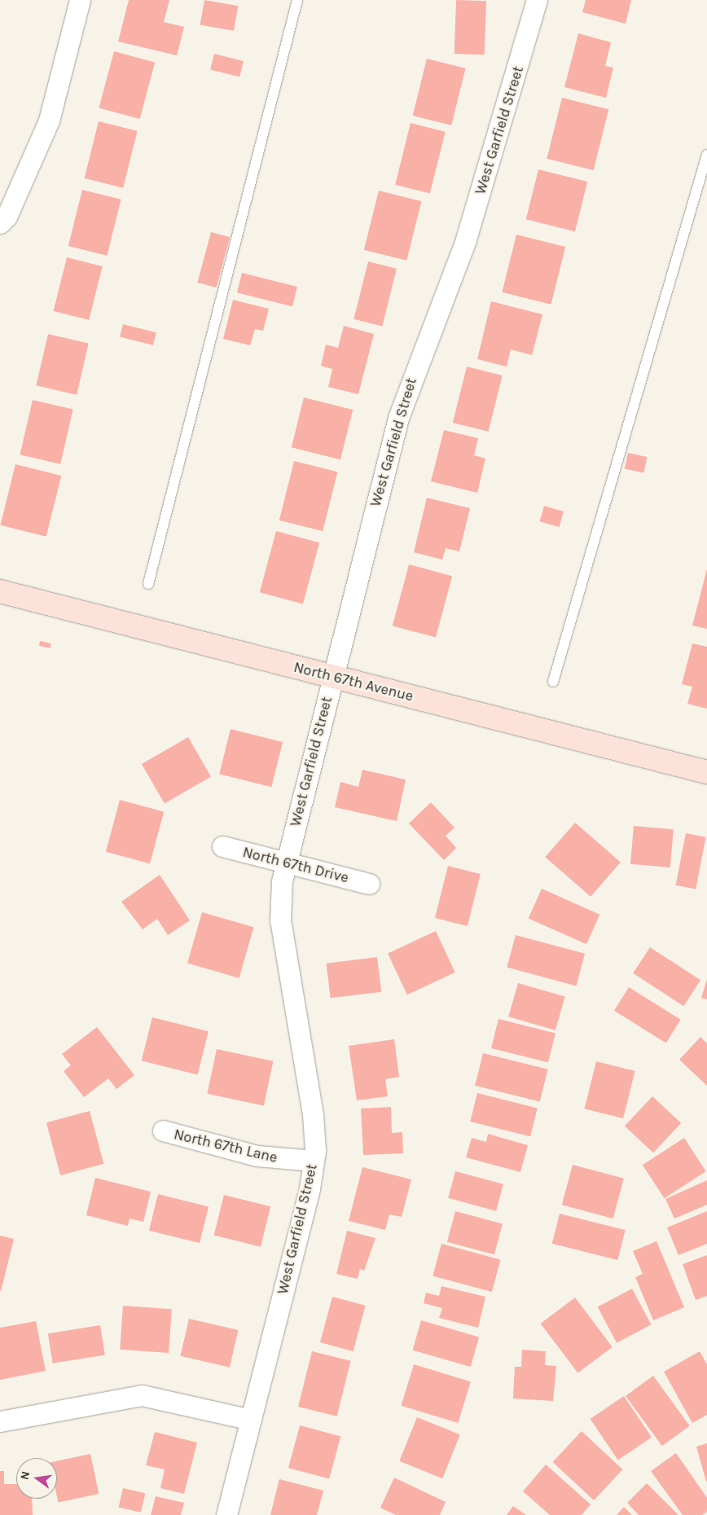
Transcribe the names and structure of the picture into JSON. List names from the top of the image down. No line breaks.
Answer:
{"streets":{"main road":["North 67th Avenue"],"street":["West Garfield Street","North 67th Drive","North 67th Lane"]},"crossings":[["West Garfield Street","North 67th Avenue"],["West Garfield Street","North 67th Drive"],["West Garfield Street","North 67th Lane"]],"north":"left"}
